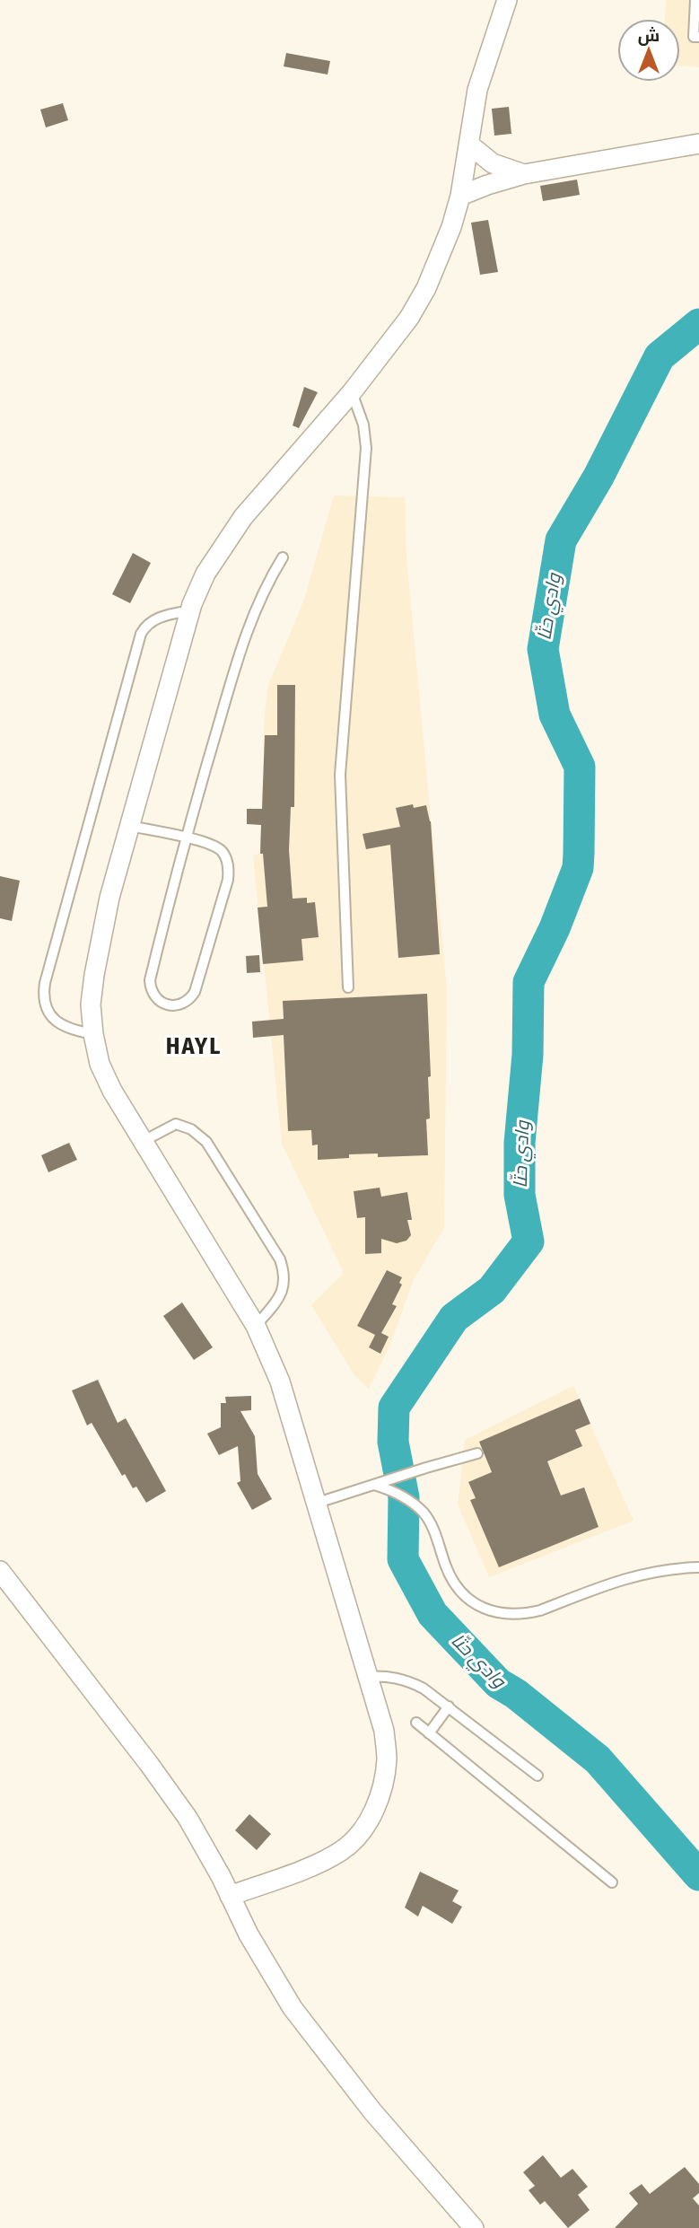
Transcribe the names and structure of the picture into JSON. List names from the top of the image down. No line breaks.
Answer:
{"districts":["HAYL"],"water":["وادي حتّا"],"north":"top"}
